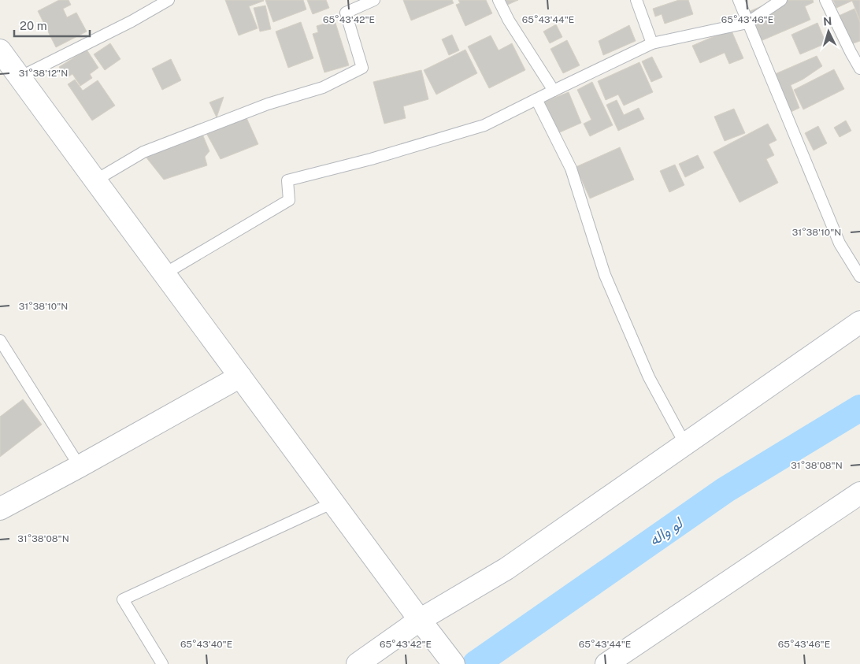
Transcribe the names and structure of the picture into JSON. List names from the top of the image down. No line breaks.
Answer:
{"water":["لو واله"],"scale_bar":"20 m","north":"top","coordinates":["65°43'42\"E","65°43'44\"E","65°43'46\"E","31°38'12\"N","31°38'10\"N","31°38'08\"N","65°43'40\"E"]}
